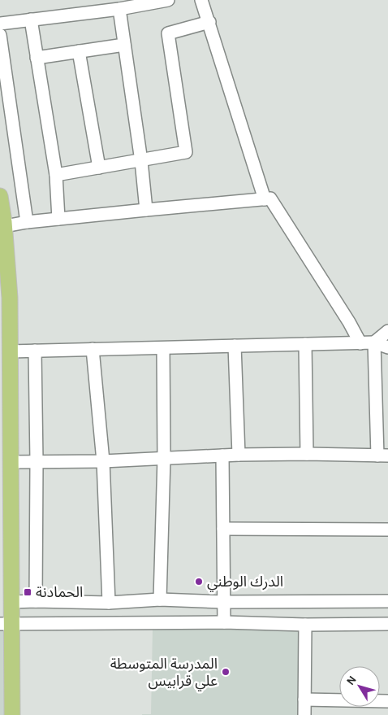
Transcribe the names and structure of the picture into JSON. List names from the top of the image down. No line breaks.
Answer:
{"places":{"other":["الدرك الوطني","المدرسة المتوسطة علي قرابيس"],"transit":["الحمادنة"]},"north":"top left"}
